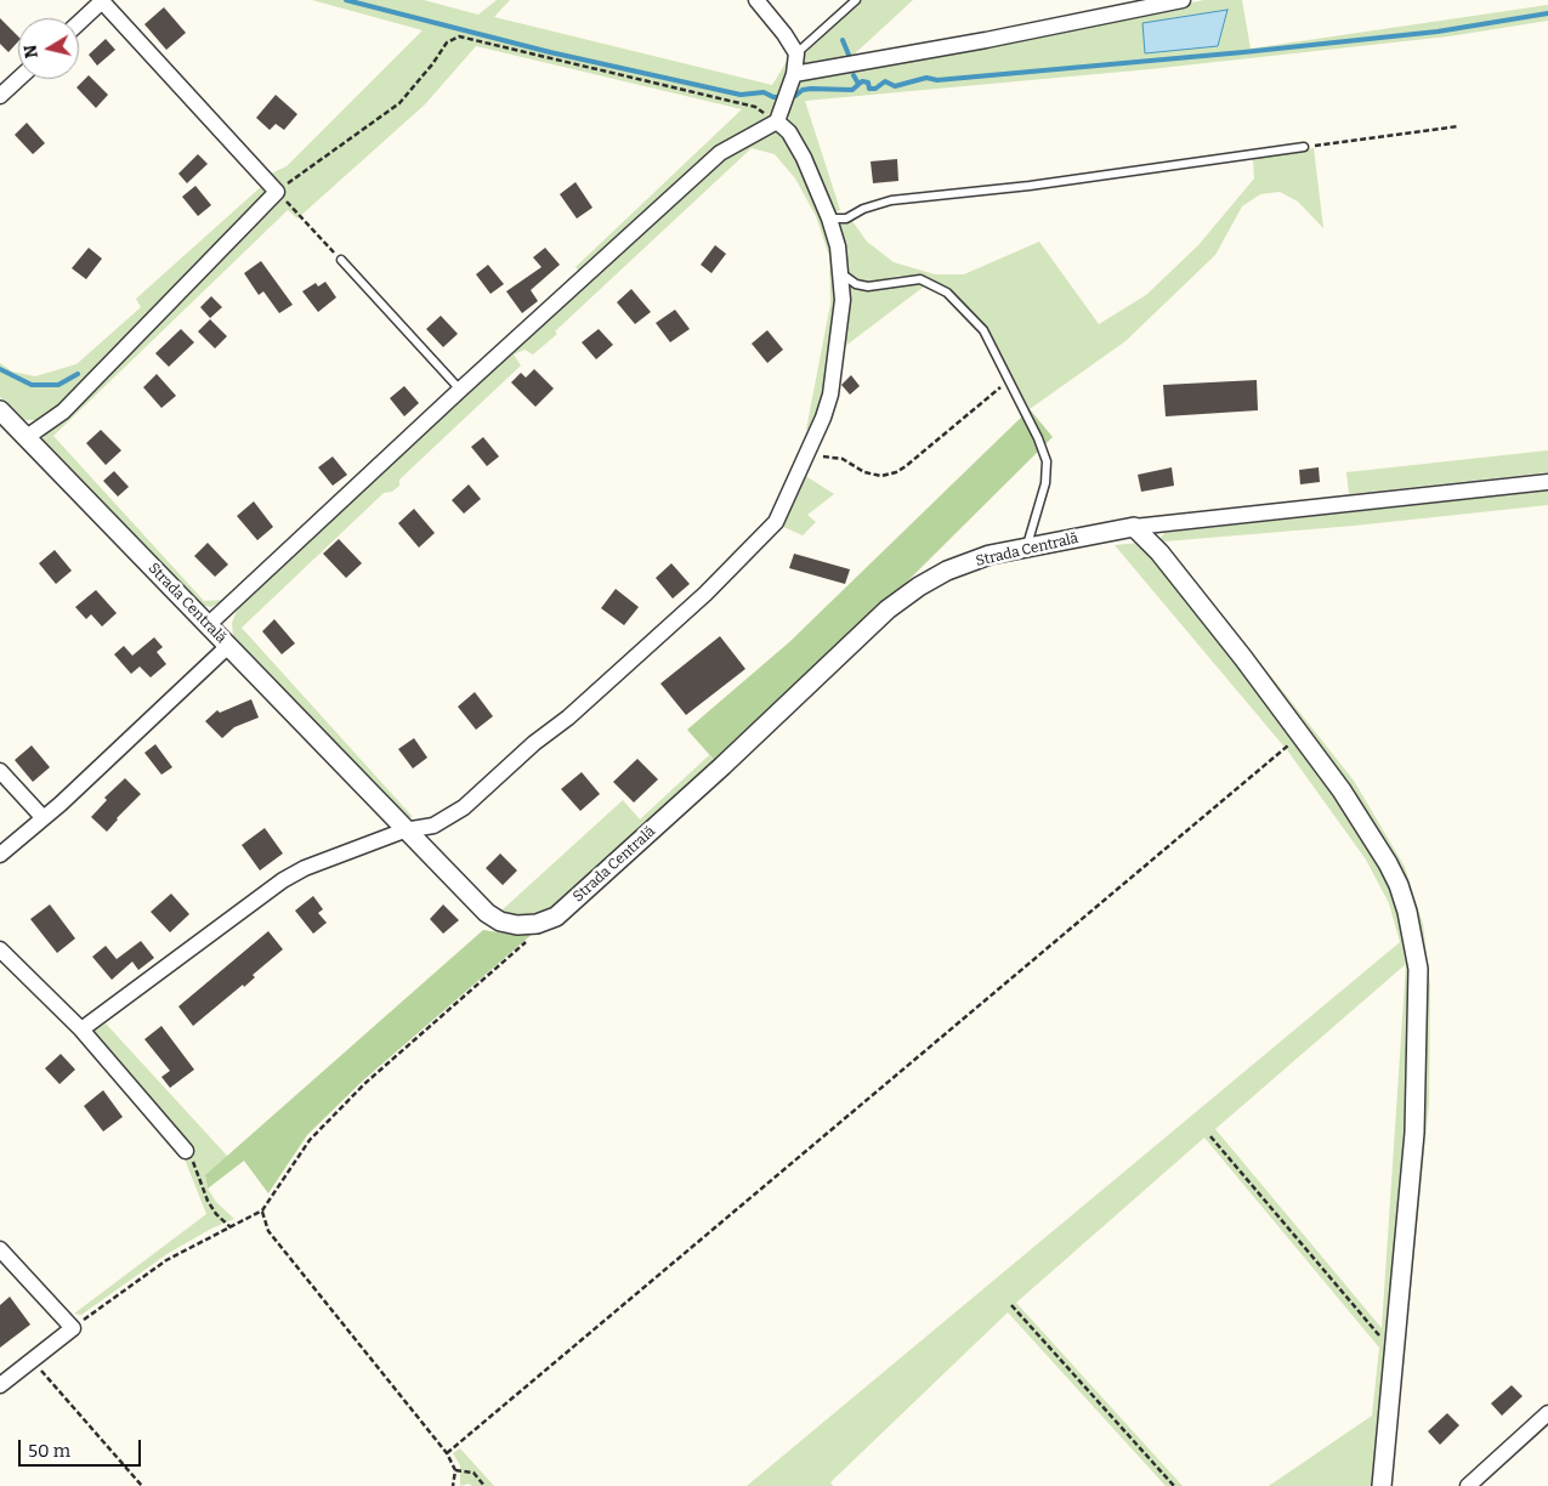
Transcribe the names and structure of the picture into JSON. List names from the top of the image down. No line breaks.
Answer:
{"streets":{"street":["Strada Centrală"]},"scale_bar":"50 m","north":"left"}
